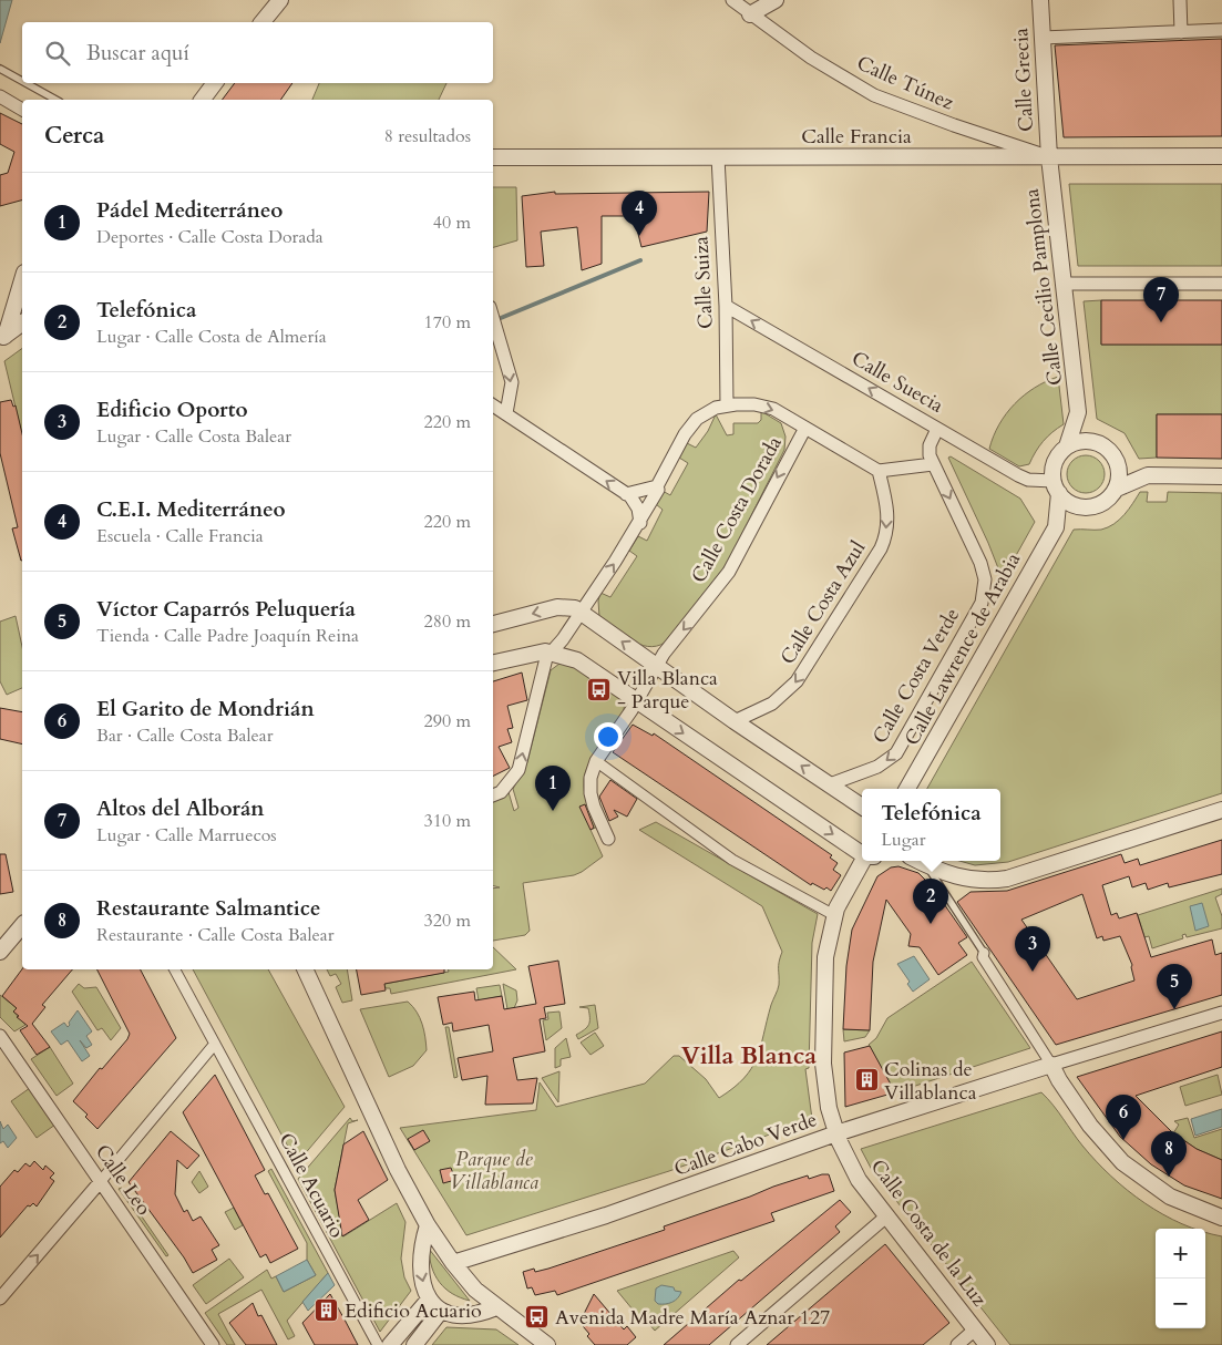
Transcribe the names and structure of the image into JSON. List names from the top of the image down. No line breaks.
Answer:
{"streets":{"street":["Calle Grecia","Calle Túnez","Calle Francia","Calle Suiza","Calle Cecilio Pamplona","Calle Suecia","Calle Costa Dorada","Calle Costa Azul","Calle Lawrence de Arabia","Calle Costa Verde","Calle Cabo Verde","Calle Leo","Calle Acuario","Calle Costa de la Luz"]},"crossings":[["Calle Grecia","Calle Túnez"],["Calle Grecia","Calle Francia"],["Calle Grecia","Calle Cecilio Pamplona"],["Calle Túnez","Calle Francia"],["Calle Túnez","Calle Cecilio Pamplona"],["Calle Francia","Calle Suiza"],["Calle Francia","Calle Cecilio Pamplona"],["Calle Suiza","Calle Suecia"],["Calle Cecilio Pamplona","Calle Suecia"],["Calle Cecilio Pamplona","Calle Lawrence de Arabia"],["Calle Suecia","Calle Lawrence de Arabia"],["Calle Suecia","Calle Costa Verde"],["Calle Cabo Verde","Calle Costa de la Luz"]],"one_way":["Calle Costa Azul","Calle Costa Verde"],"districts":["Villa Blanca"],"parks":["Parque de Villablanca"],"places":{"bus stop":["Villa Blanca - Parque","Avenida Madre María Aznar 127"],"building":["Colinas de Villablanca","Edificio Acuario"]},"page":{"search":"Buscar aquí","heading":["Cerca","8 resultados"],"list":[{"mark":"1","name":"Pádel Mediterráneo","note":"Deportes · Calle Costa Dorada","value":"40 m"},{"mark":"2","name":"Telefónica","note":"Lugar · Calle Costa de Almería","value":"170 m"},{"mark":"3","name":"Edificio Oporto","note":"Lugar · Calle Costa Balear","value":"220 m"},{"mark":"4","name":"C.E.I. Mediterráneo","note":"Escuela · Calle Francia","value":"220 m"},{"mark":"5","name":"Víctor Caparrós Peluquería","note":"Tienda · Calle Padre Joaquín Reina","value":"280 m"},{"mark":"6","name":"El Garito de Mondrián","note":"Bar · Calle Costa Balear","value":"290 m"},{"mark":"7","name":"Altos del Alborán","note":"Lugar · Calle Marruecos","value":"310 m"},{"mark":"8","name":"Restaurante Salmantice","note":"Restaurante · Calle Costa Balear","value":"320 m"}],"pins":["4","7","1","2","3","5","6","8"],"popup":["Telefónica","Lugar"],"map_buttons":["+","−"]}}
